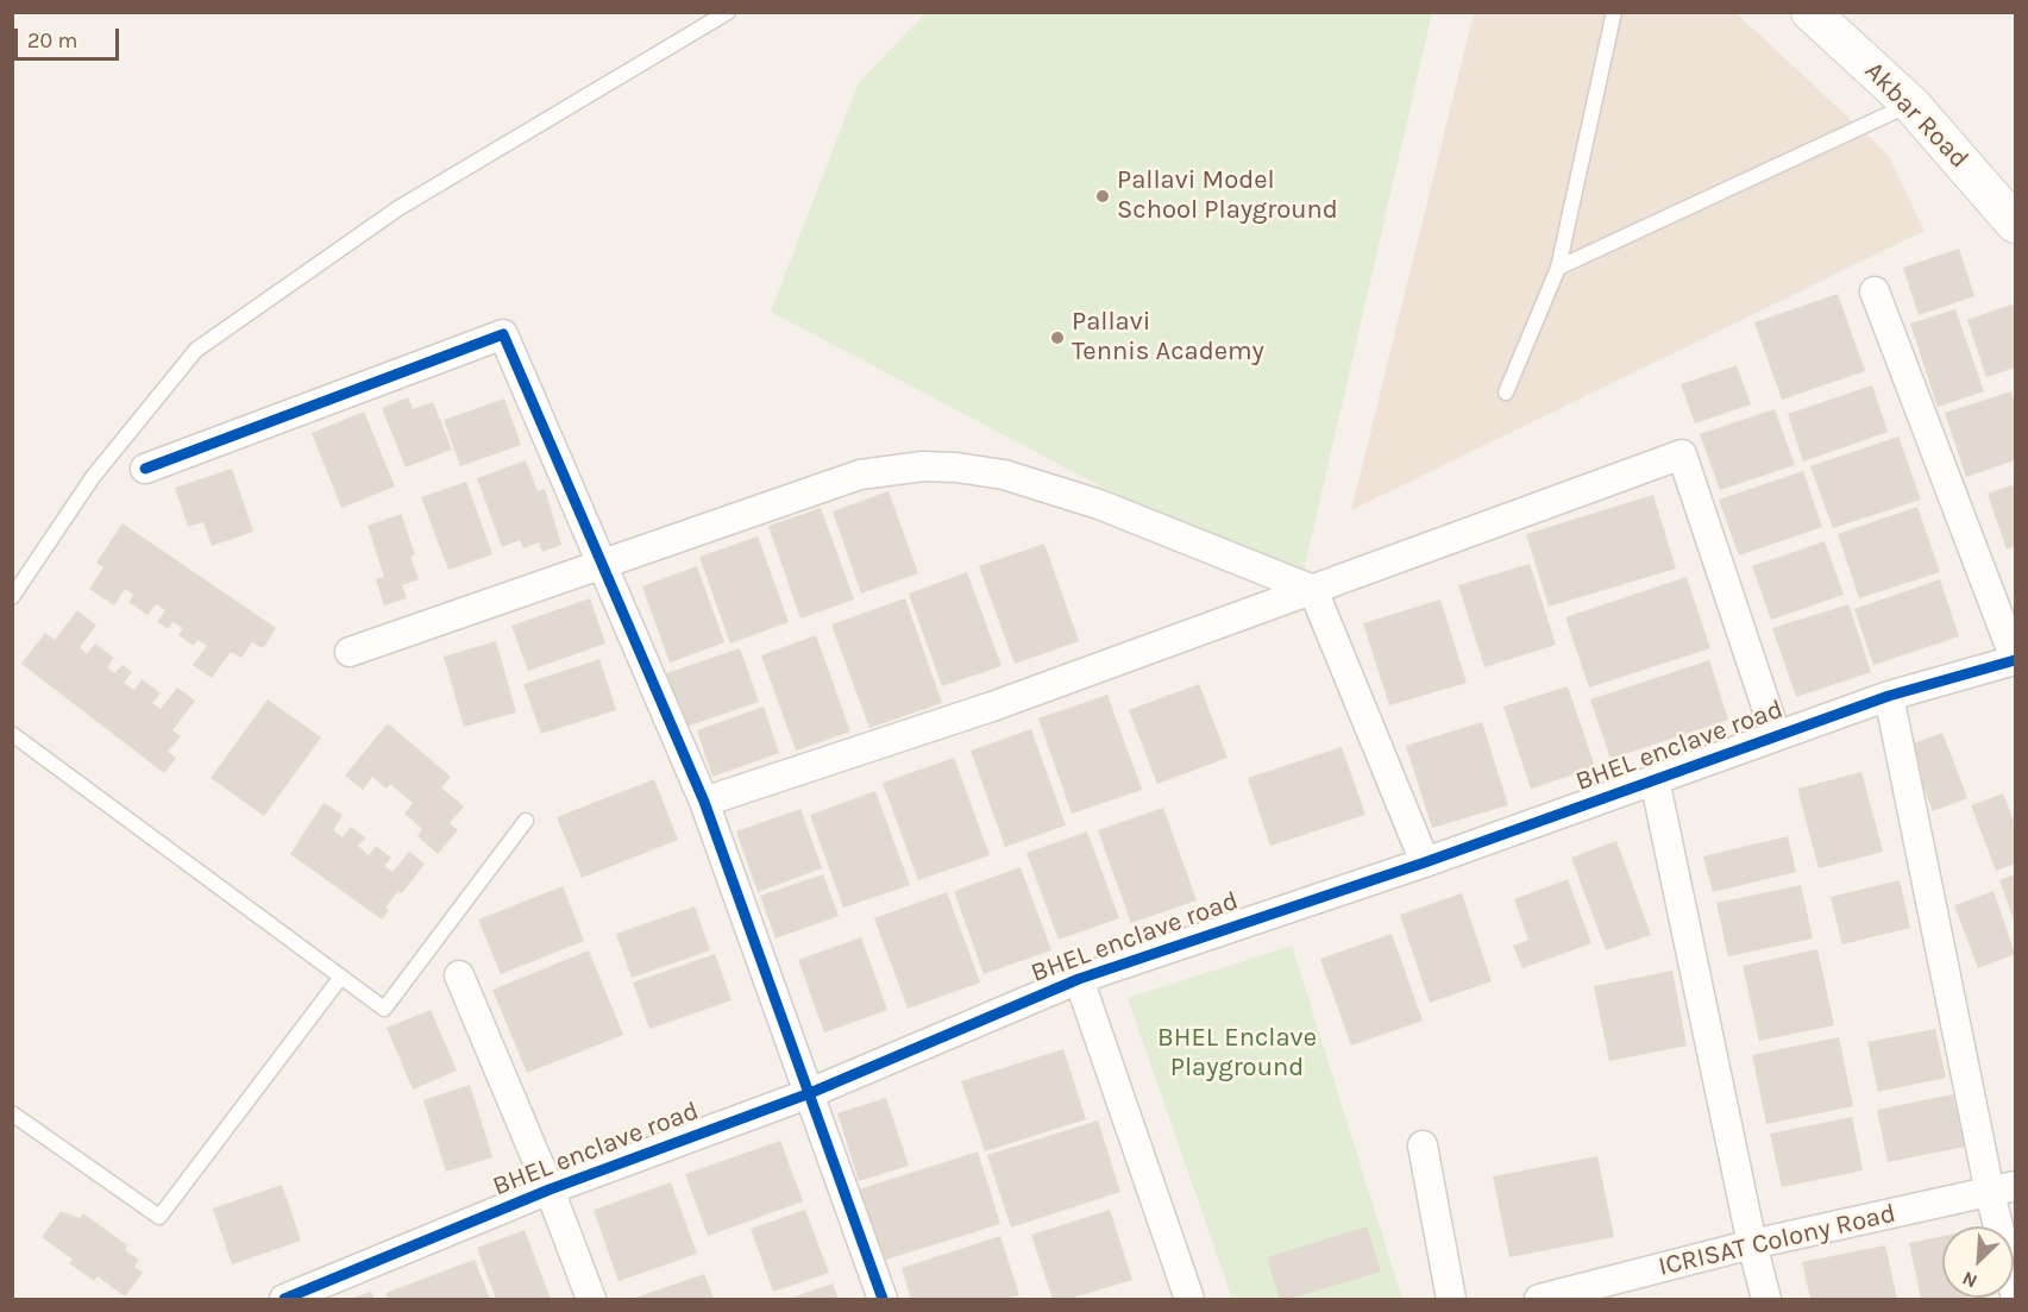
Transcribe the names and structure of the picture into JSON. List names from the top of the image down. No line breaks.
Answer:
{"streets":{"street":["Akbar Road","BHEL enclave road","ICRISAT Colony Road"]},"parks":["BHEL Enclave Playground"],"places":["Pallavi Model School Playground","Pallavi Tennis Academy"],"scale_bar":"20 m","north":"bottom left"}
